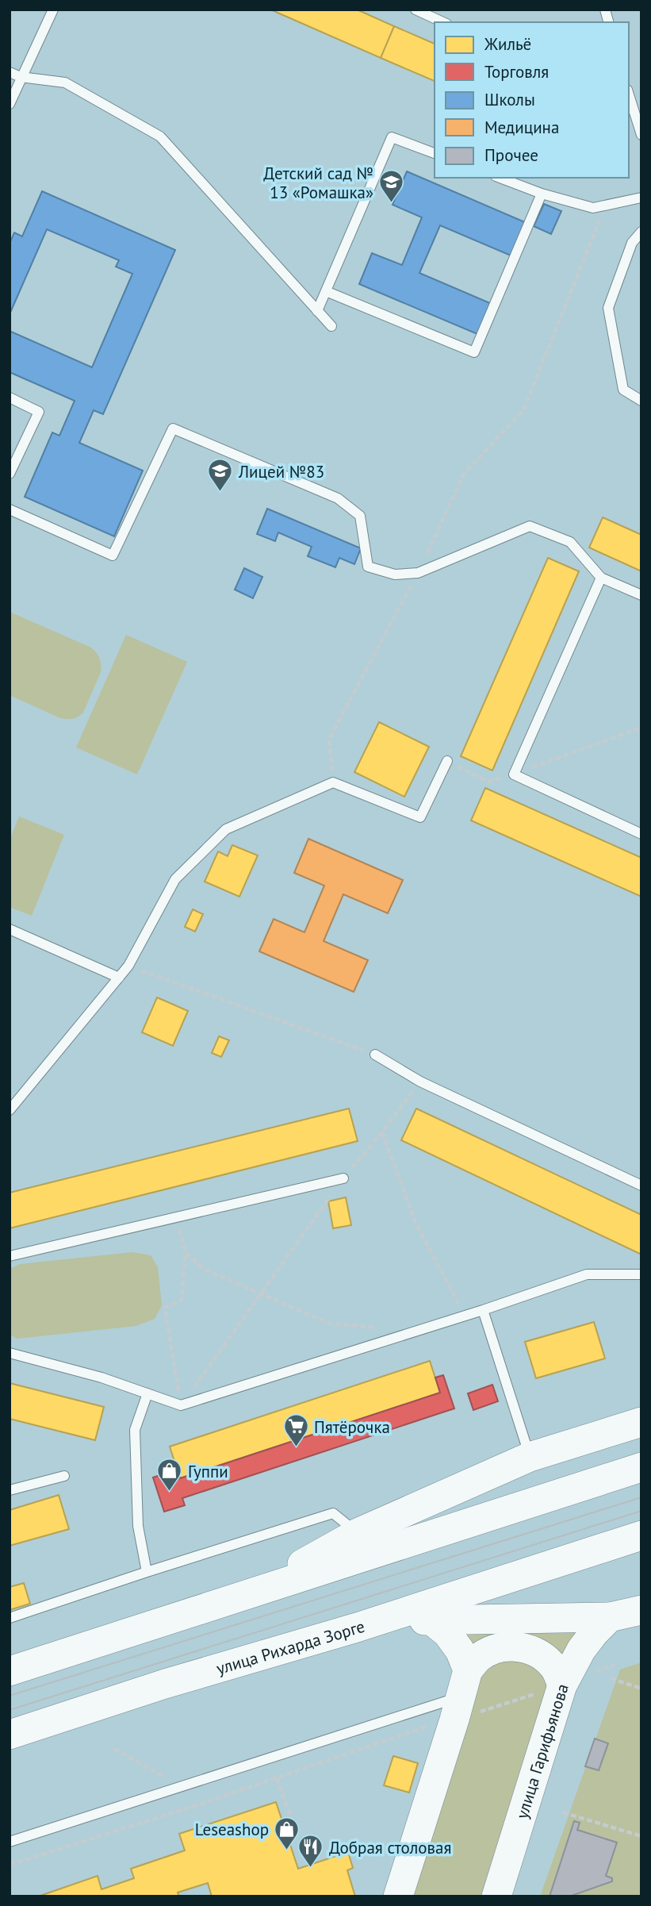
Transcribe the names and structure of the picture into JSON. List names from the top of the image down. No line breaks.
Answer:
{"streets":{"main road":["улица Рихарда Зорге","улица Гарифьянова"]},"places":{"school or university":["Детский сад № 13 «Ромашка»","Лицей №83"],"supermarket":["Пятёрочка"],"shop":["Гуппи","Leseashop"],"restaurant":["Добрая столовая"]},"legend":["Жильё","Торговля","Школы","Медицина","Прочее"]}
